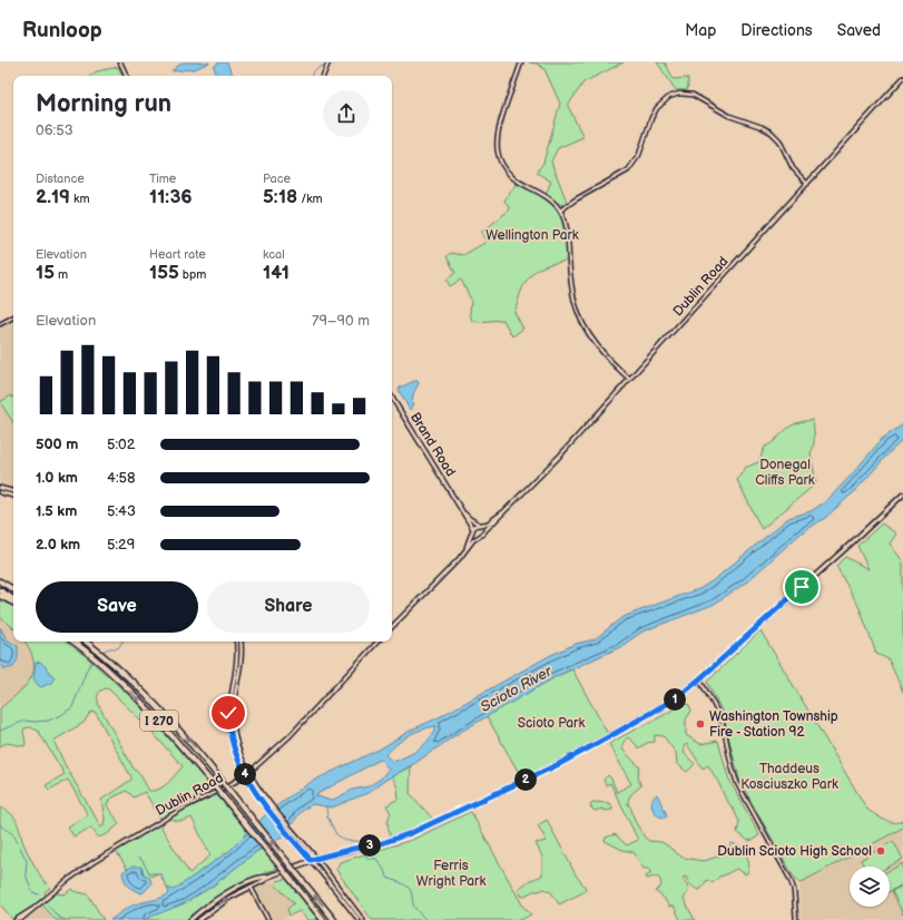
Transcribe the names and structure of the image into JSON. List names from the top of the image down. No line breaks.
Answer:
{"streets":{"highway":["I 270"],"main road":["Dublin Road","Brand Road"]},"crossings":[["Dublin Road","Brand Road"]],"water":["Scioto River"],"parks":["Wellington Park","Donegal Cliffs Park","Scioto Park","Thaddeus Kosciuszko Park","Ferris Wright Park"],"places":["Washington Township Fire - Station 92","Dublin Scioto High School"],"page":{"header":"Runloop","nav":["Map","Directions","Saved"],"heading":["Morning run","06:53"],"stats":[["Distance","2.19 km"],["Time","11:36"],["Pace","5:18 /km"],["Elevation","15 m"],["Heart rate","155 bpm"],["kcal","141"]],"chart":["Elevation","79–90 m"],"list":[{"name":"500 m","note":"5:02"},{"name":"1.0 km","note":"4:58"},{"name":"1.5 km","note":"5:43"},{"name":"2.0 km","note":"5:29"}],"buttons":["Save","Share"],"pins":["1","4","2","3"]}}
